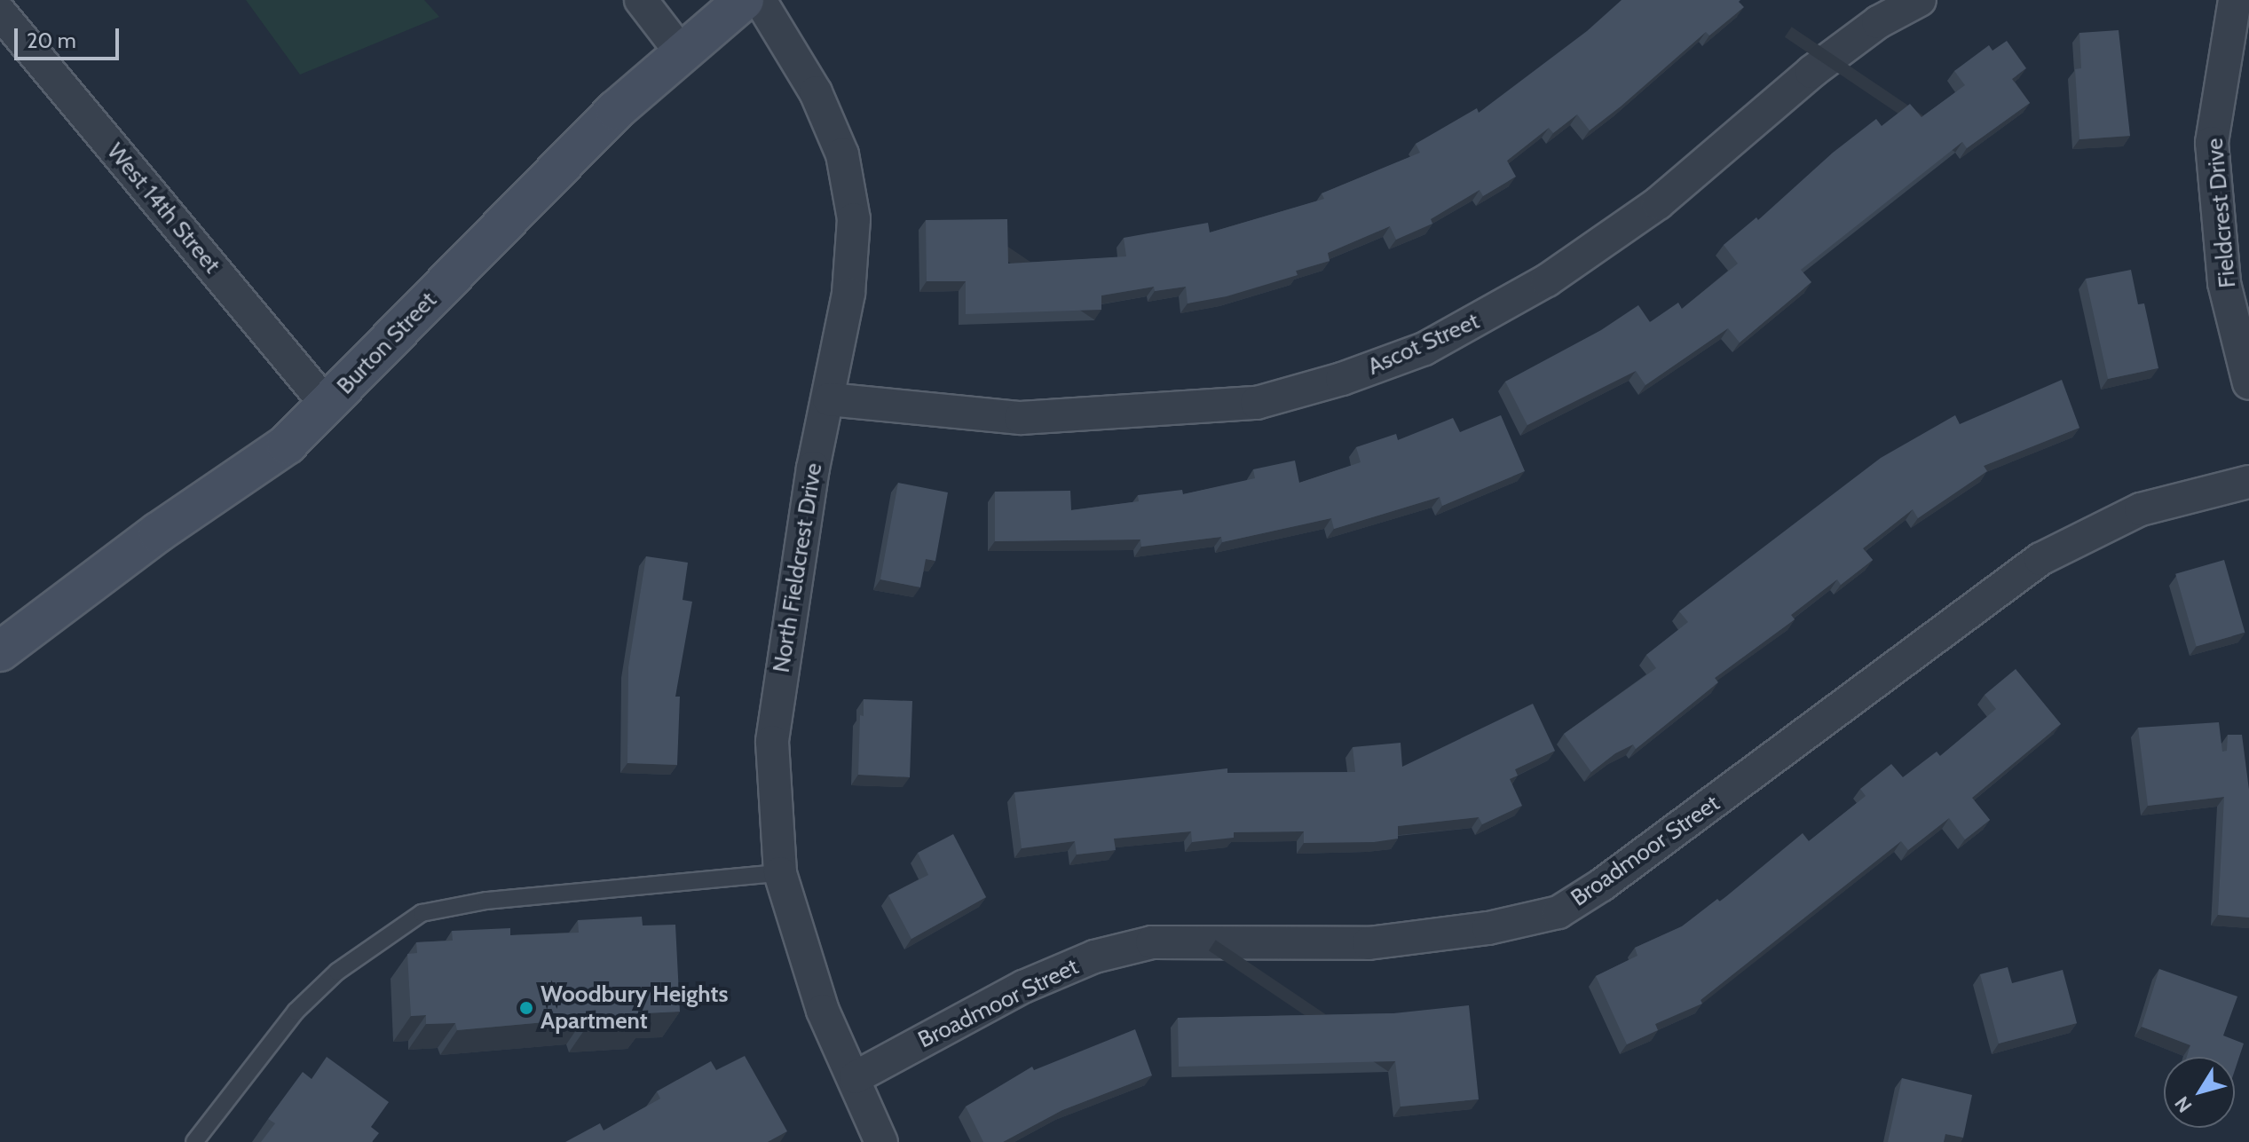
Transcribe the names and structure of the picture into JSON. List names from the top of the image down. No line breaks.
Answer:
{"streets":{"street":["West 14th Street","Fieldcrest Drive","Burton Street","Ascot Street","North Fieldcrest Drive","Broadmoor Street"]},"crossings":[["West 14th Street","Burton Street"],["Ascot Street","North Fieldcrest Drive"],["North Fieldcrest Drive","Broadmoor Street"]],"places":["Woodbury Heights Apartment"],"scale_bar":"20 m","north":"bottom left"}
